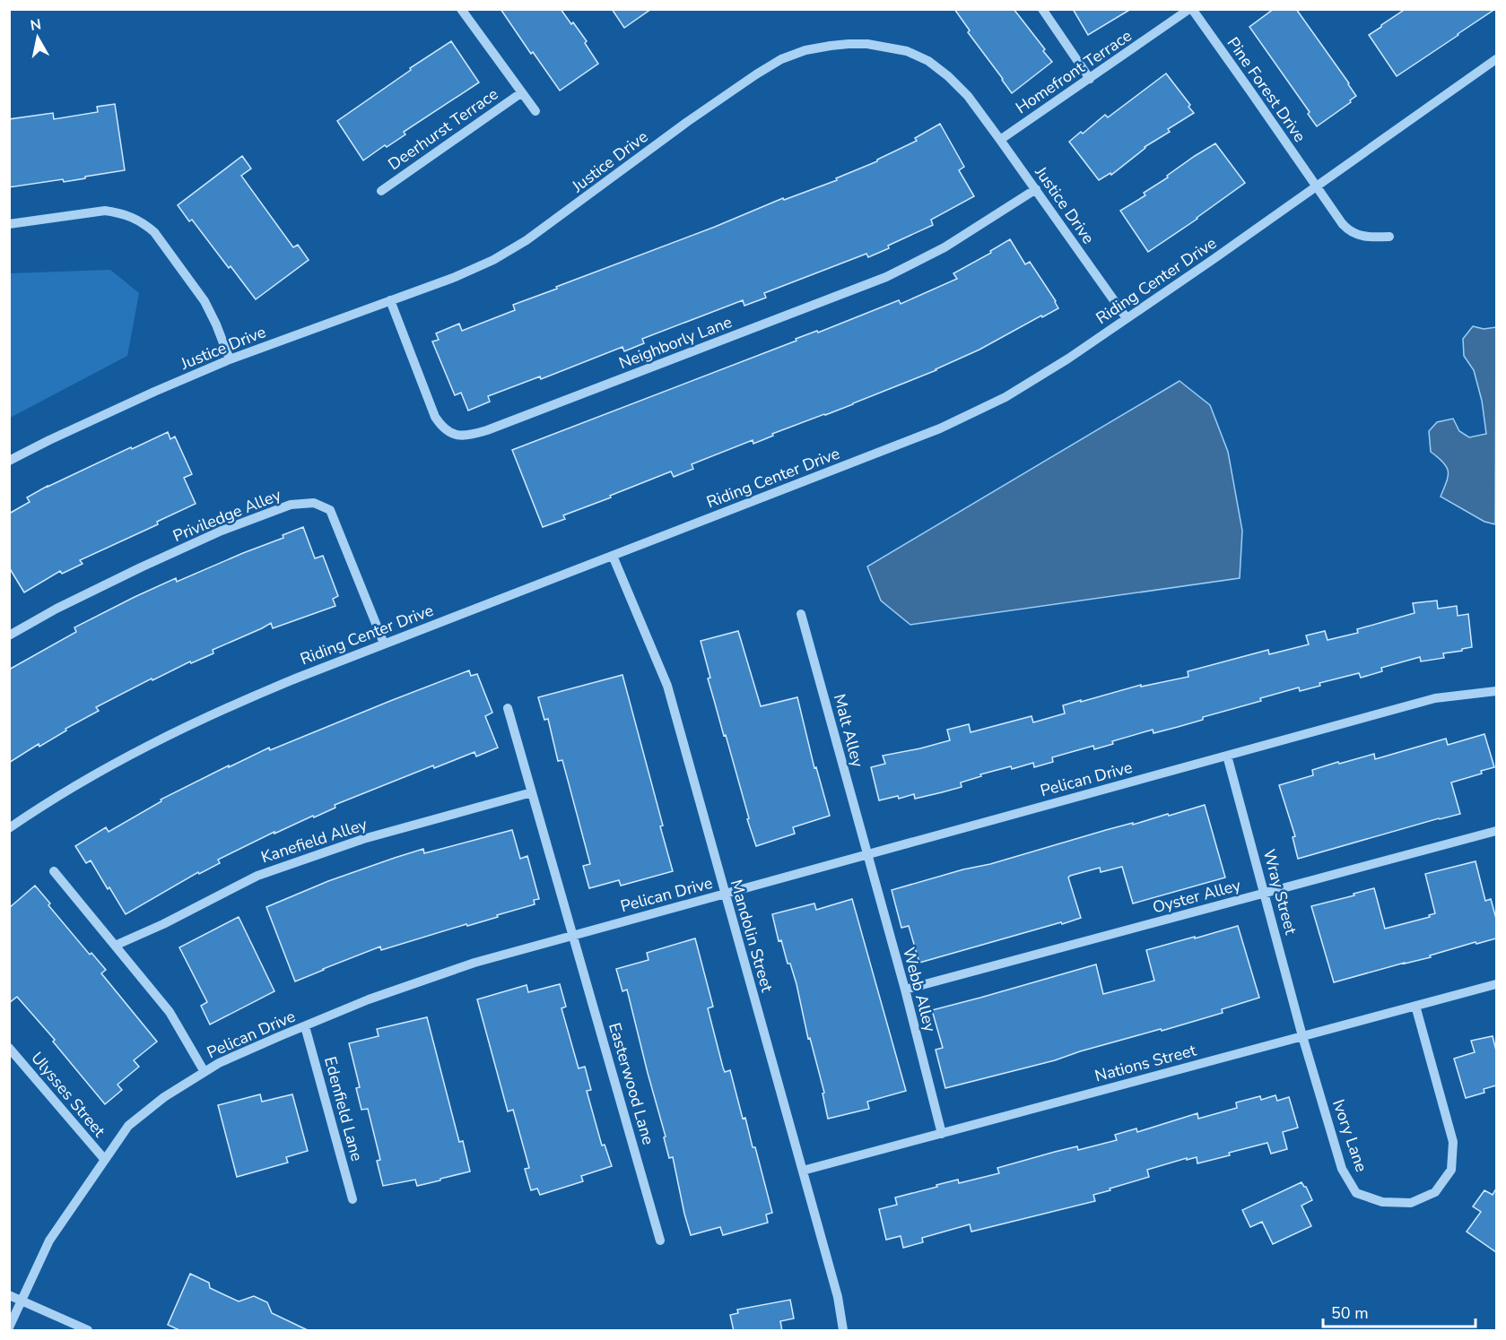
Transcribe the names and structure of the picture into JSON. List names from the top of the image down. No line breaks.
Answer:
{"streets":{"street":["Homefront Terrace","Pine Forest Drive","Deerhurst Terrace","Justice Drive","Riding Center Drive","Neighborly Lane","Priviledge Alley","Malt Alley","Pelican Drive","Kanefield Alley","Wray Street","Oyster Alley","Mandolin Street","Webb Alley","Nations Street","Easterwood Lane","Ulysses Street","Edenfield Lane","Ivory Lane"]},"crossings":[["Homefront Terrace","Pine Forest Drive"],["Homefront Terrace","Justice Drive"],["Pine Forest Drive","Riding Center Drive"],["Justice Drive","Riding Center Drive"],["Justice Drive","Neighborly Lane"],["Riding Center Drive","Priviledge Alley"],["Riding Center Drive","Mandolin Street"],["Malt Alley","Pelican Drive"],["Malt Alley","Webb Alley"],["Pelican Drive","Wray Street"],["Pelican Drive","Mandolin Street"],["Pelican Drive","Webb Alley"],["Pelican Drive","Easterwood Lane"],["Pelican Drive","Ulysses Street"],["Pelican Drive","Edenfield Lane"],["Wray Street","Oyster Alley"],["Wray Street","Nations Street"],["Wray Street","Ivory Lane"],["Oyster Alley","Webb Alley"],["Mandolin Street","Nations Street"],["Webb Alley","Nations Street"],["Nations Street","Ivory Lane"]],"scale_bar":"50 m","north":"top"}
